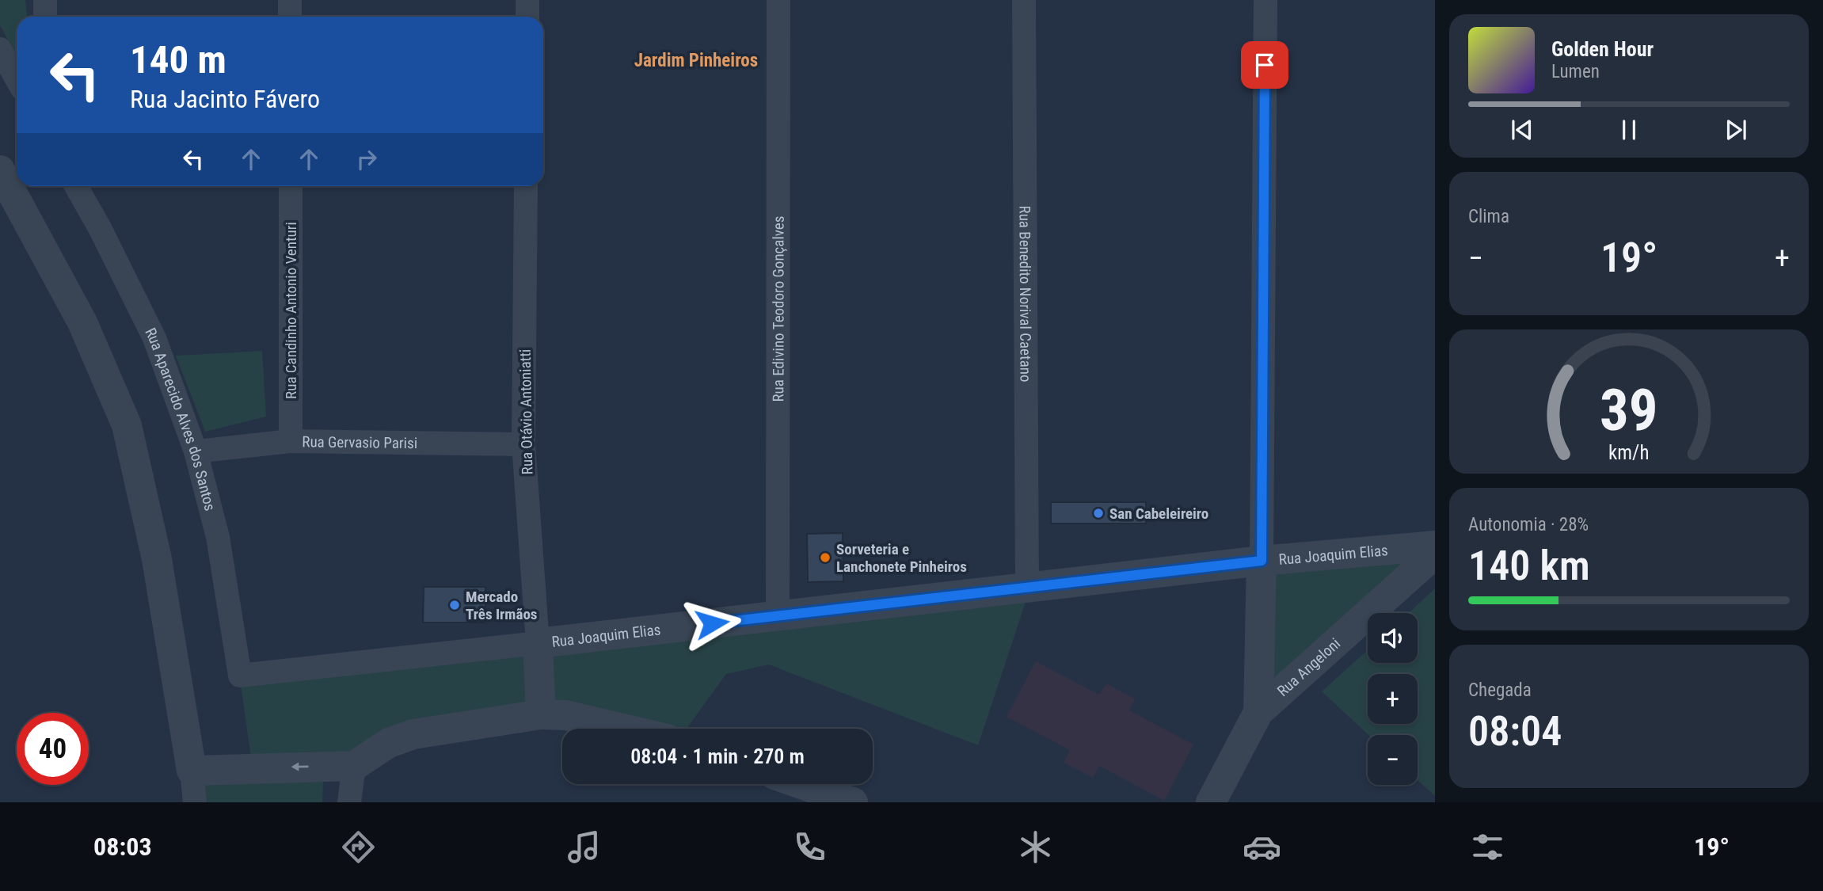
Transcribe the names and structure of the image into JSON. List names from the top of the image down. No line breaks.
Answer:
{"streets":{"street":["Rua Benedito Norival Caetano","Rua Edivino Teodoro Gonçalves","Rua Candinho Antonio Venturi","Rua Otávio Antoniatti","Rua Aparecido Alves dos Santos","Rua Gervasio Parisi","Rua Joaquim Elias","Rua Angeloni"]},"crossings":[["Rua Benedito Norival Caetano","Rua Joaquim Elias"],["Rua Edivino Teodoro Gonçalves","Rua Joaquim Elias"],["Rua Candinho Antonio Venturi","Rua Gervasio Parisi"],["Rua Otávio Antoniatti","Rua Gervasio Parisi"],["Rua Otávio Antoniatti","Rua Joaquim Elias"],["Rua Aparecido Alves dos Santos","Rua Gervasio Parisi"],["Rua Aparecido Alves dos Santos","Rua Joaquim Elias"]],"districts":["Jardim Pinheiros"],"places":["San Cabeleireiro","Sorveteria e Lanchonete Pinheiros","Mercado Três Irmãos"],"page":{"turn":["140 m","Rua Jacinto Fávero"],"song":["Golden Hour","Lumen"],"tile":["Clima",["Autonomia · 28%","140 km"],["Chegada","08:04"]],"heat":["−","19°","+"],"map_buttons":["+","−"],"limit":"40","trip":"08:04 · 1 min · 270 m","tabs":["08:03","19°"],"gauge":["39","km/h"]}}
